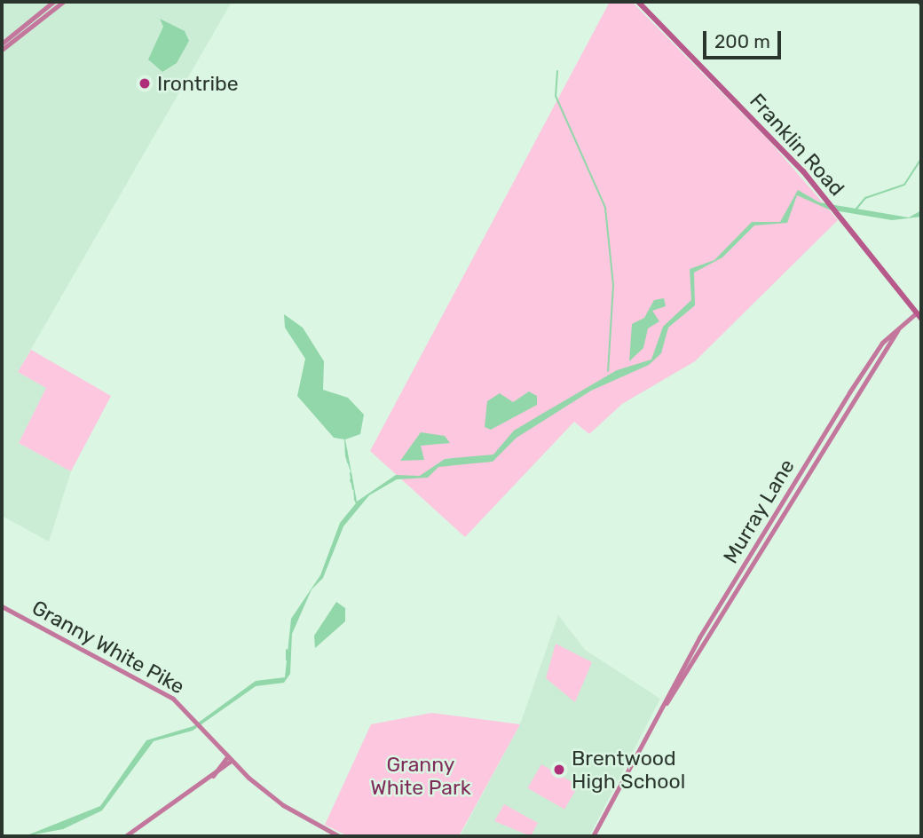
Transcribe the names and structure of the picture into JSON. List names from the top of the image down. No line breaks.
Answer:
{"streets":{"main road":["Franklin Road","Murray Lane","Granny White Pike"]},"crossings":[["Franklin Road","Murray Lane"]],"parks":["Granny White Park"],"places":["Irontribe","Brentwood High School"],"scale_bar":"200 m"}
